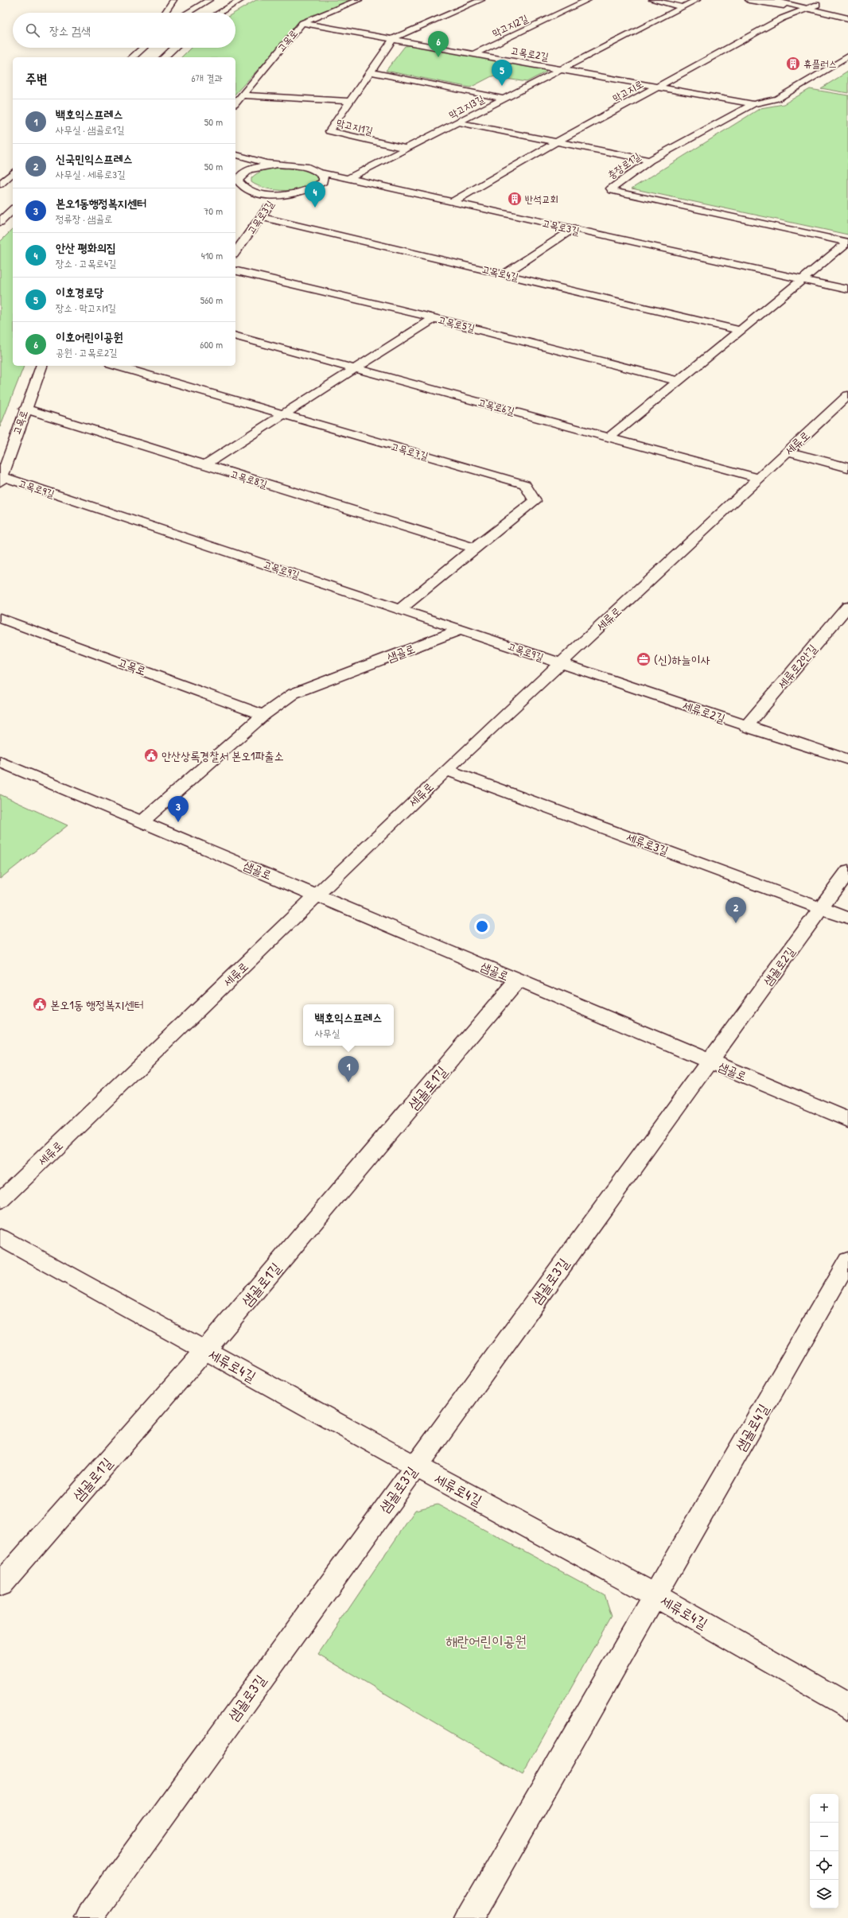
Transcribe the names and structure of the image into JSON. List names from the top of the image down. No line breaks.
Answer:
{"streets":{"street":["막고지2길","고목로","고목로2길","막고지로","막고지3길","막고지1길","충장로1길","고목로3길","고목로4길","고목로5길","고목로6길","세류로","고목로7길","고목로8길","고목로9길","샘골로","세류로2안길","세류로2길","세류로3길","샘골로2길","샘골로1길","샘골로3길","세류로4길","샘골로4길"]},"crossings":[["막고지2길","고목로2길"],["고목로","고목로2길"],["고목로","고목로8길"],["고목로","고목로9길"],["고목로","샘골로"],["고목로2길","막고지로"],["고목로2길","막고지3길"],["고목로2길","막고지1길"],["고목로2길","충장로1길"],["막고지로","고목로3길"],["막고지3길","막고지1길"],["막고지3길","고목로3길"],["고목로3길","고목로4길"],["고목로6길","세류로"],["세류로","고목로9길"],["세류로","샘골로"],["세류로","세류로2길"],["세류로","세류로3길"],["고목로7길","고목로8길"],["고목로7길","고목로9길"],["고목로9길","샘골로"],["고목로9길","세류로2길"],["샘골로","샘골로2길"],["샘골로","샘골로1길"],["샘골로","샘골로3길"],["세류로2안길","세류로2길"],["세류로3길","샘골로2길"],["샘골로2길","샘골로3길"],["샘골로1길","세류로4길"],["샘골로3길","세류로4길"],["세류로4길","샘골로4길"]],"parks":["해란어린이공원"],"places":{"building":["휴플러스","반석교회"],"office":["(신)하늘이사"],"public building":["안산상록경찰서 본오1파출소","본오1동 행정복지센터"]},"page":{"search":"장소 검색","pins":["6","5","4","3","2","1"],"heading":["주변","6개 결과"],"list":[{"mark":"1","name":"백호익스프레스","note":"사무실 · 샘골로1길","value":"50 m"},{"mark":"2","name":"신국민익스프레스","note":"사무실 · 세류로3길","value":"50 m"},{"mark":"3","name":"본오1동행정복지센터","note":"정류장 · 샘골로","value":"70 m"},{"mark":"4","name":"안산 평화의집","note":"장소 · 고목로4길","value":"410 m"},{"mark":"5","name":"이호경로당","note":"장소 · 막고지1길","value":"560 m"},{"mark":"6","name":"이호어린이공원","note":"공원 · 고목로2길","value":"600 m"}],"popup":["백호익스프레스","사무실"],"map_buttons":["+","−"]}}
